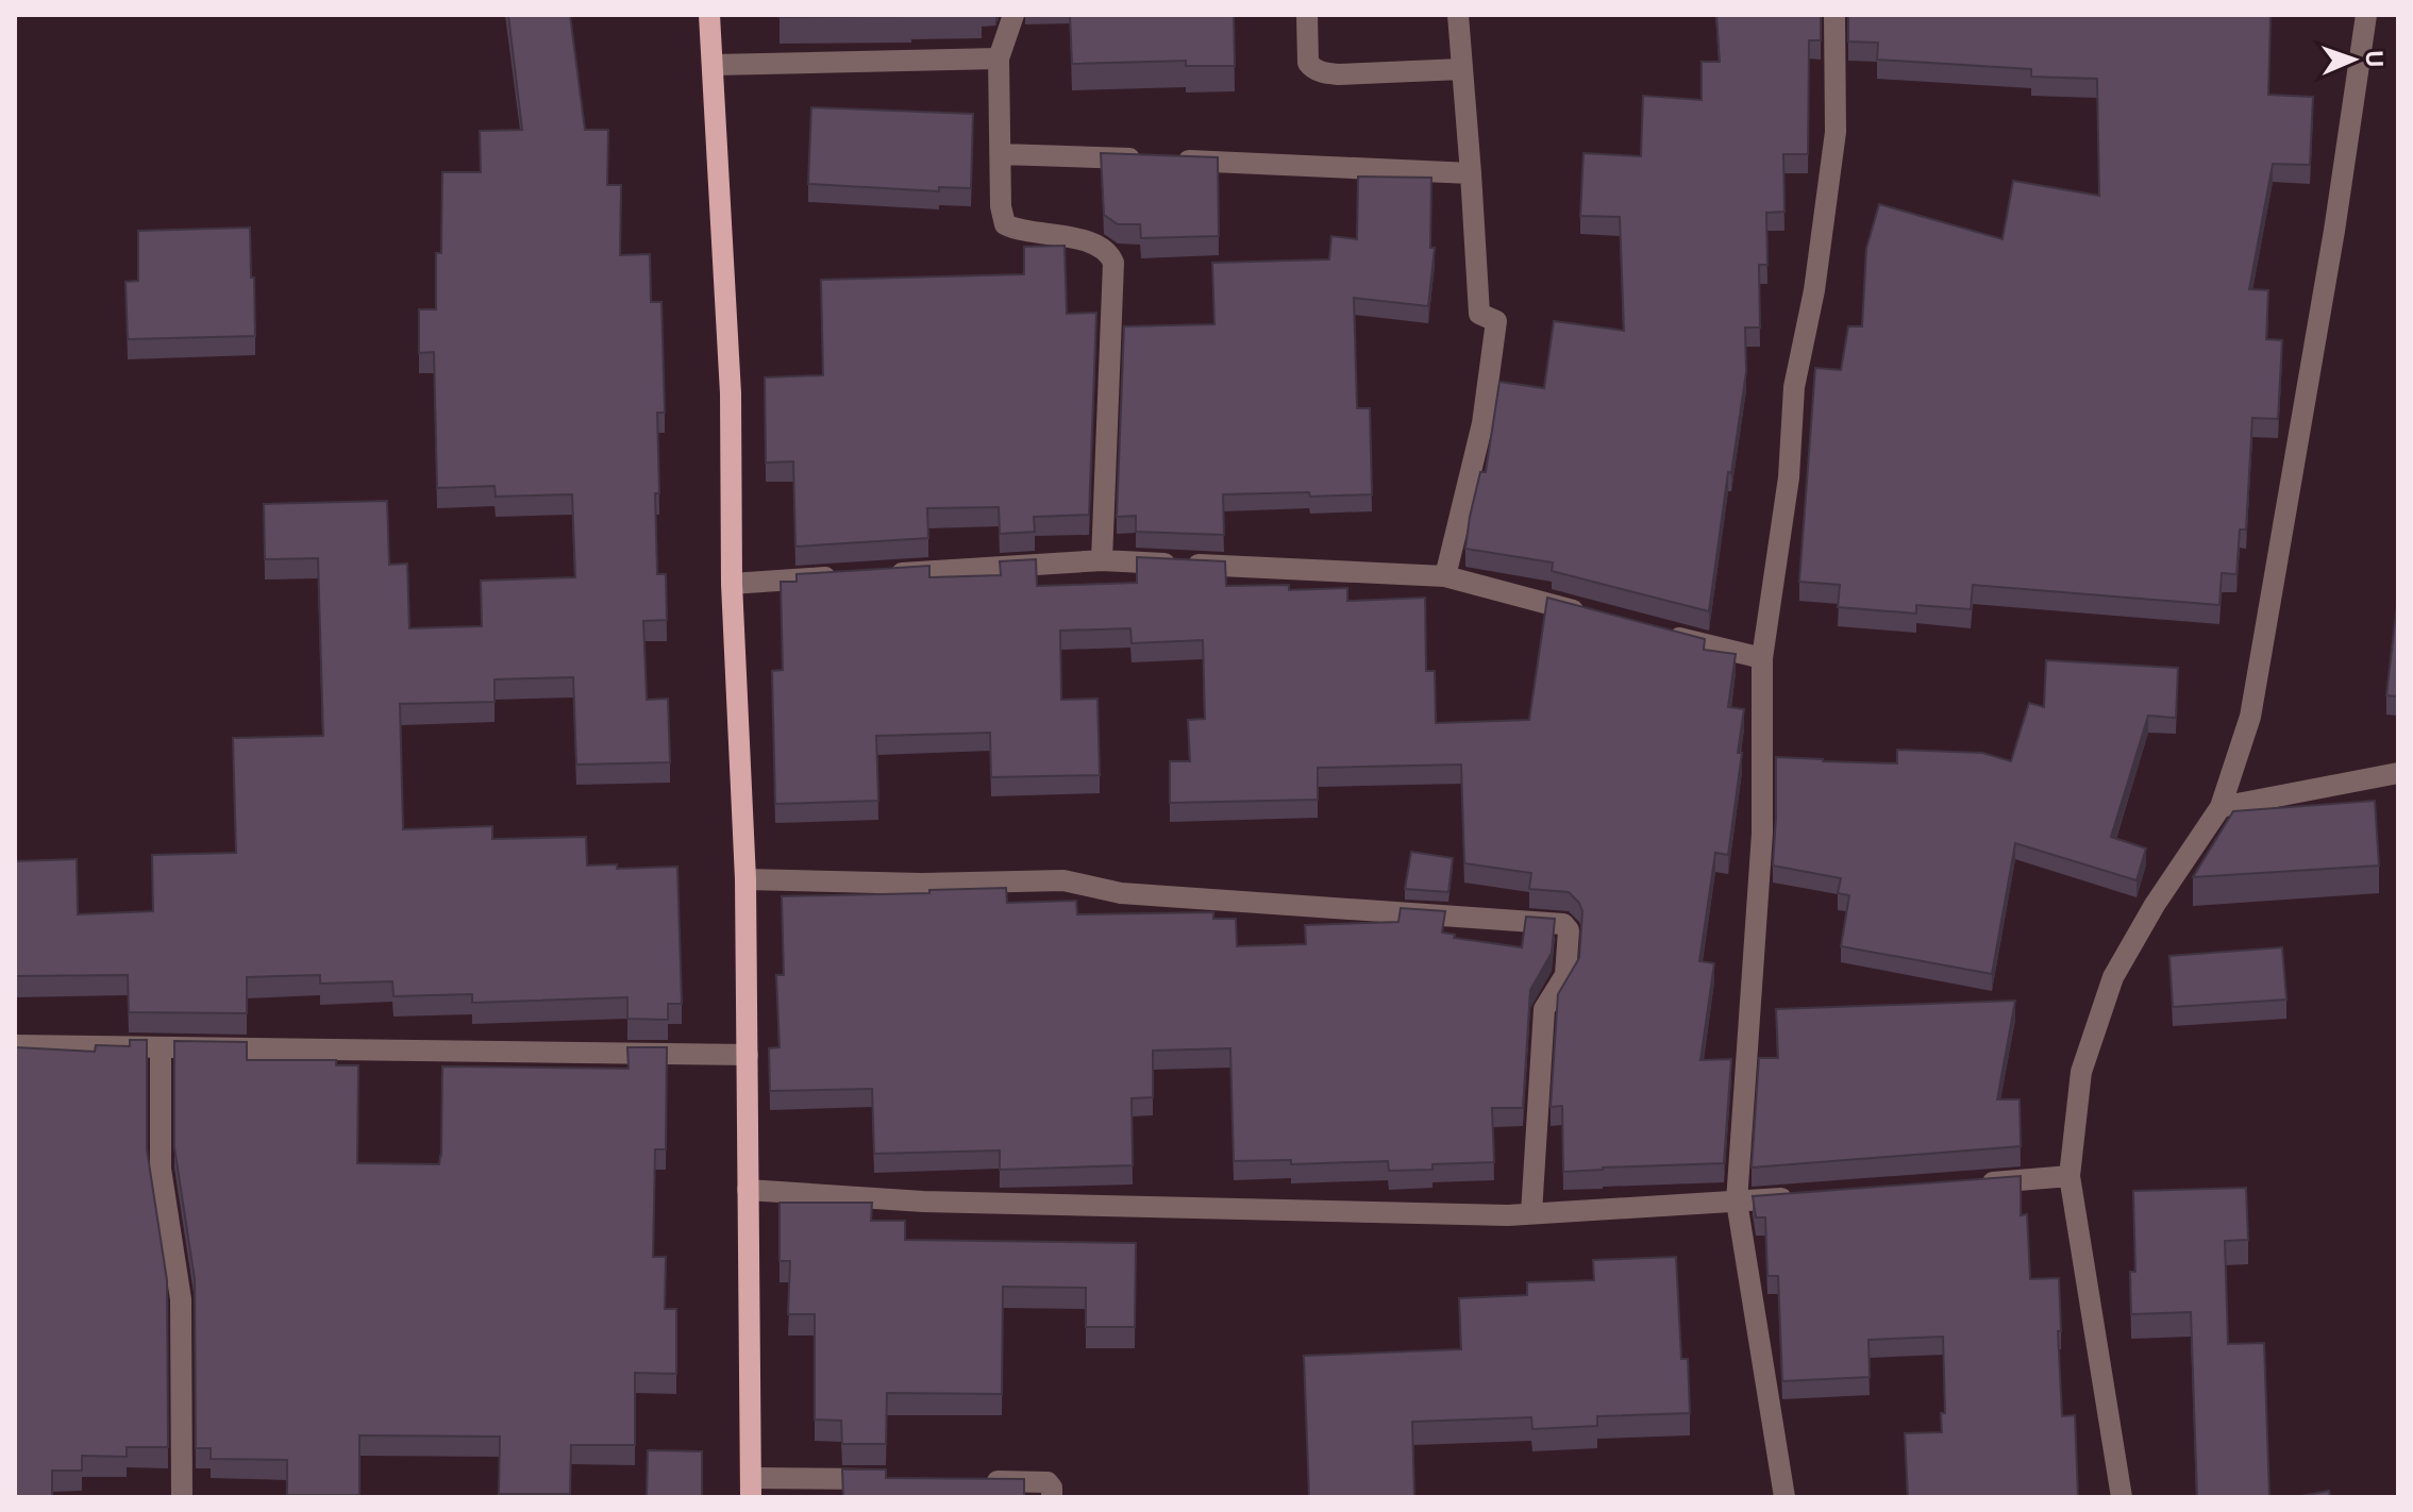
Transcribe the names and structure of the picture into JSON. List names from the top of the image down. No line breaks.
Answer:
{"north":"right"}
